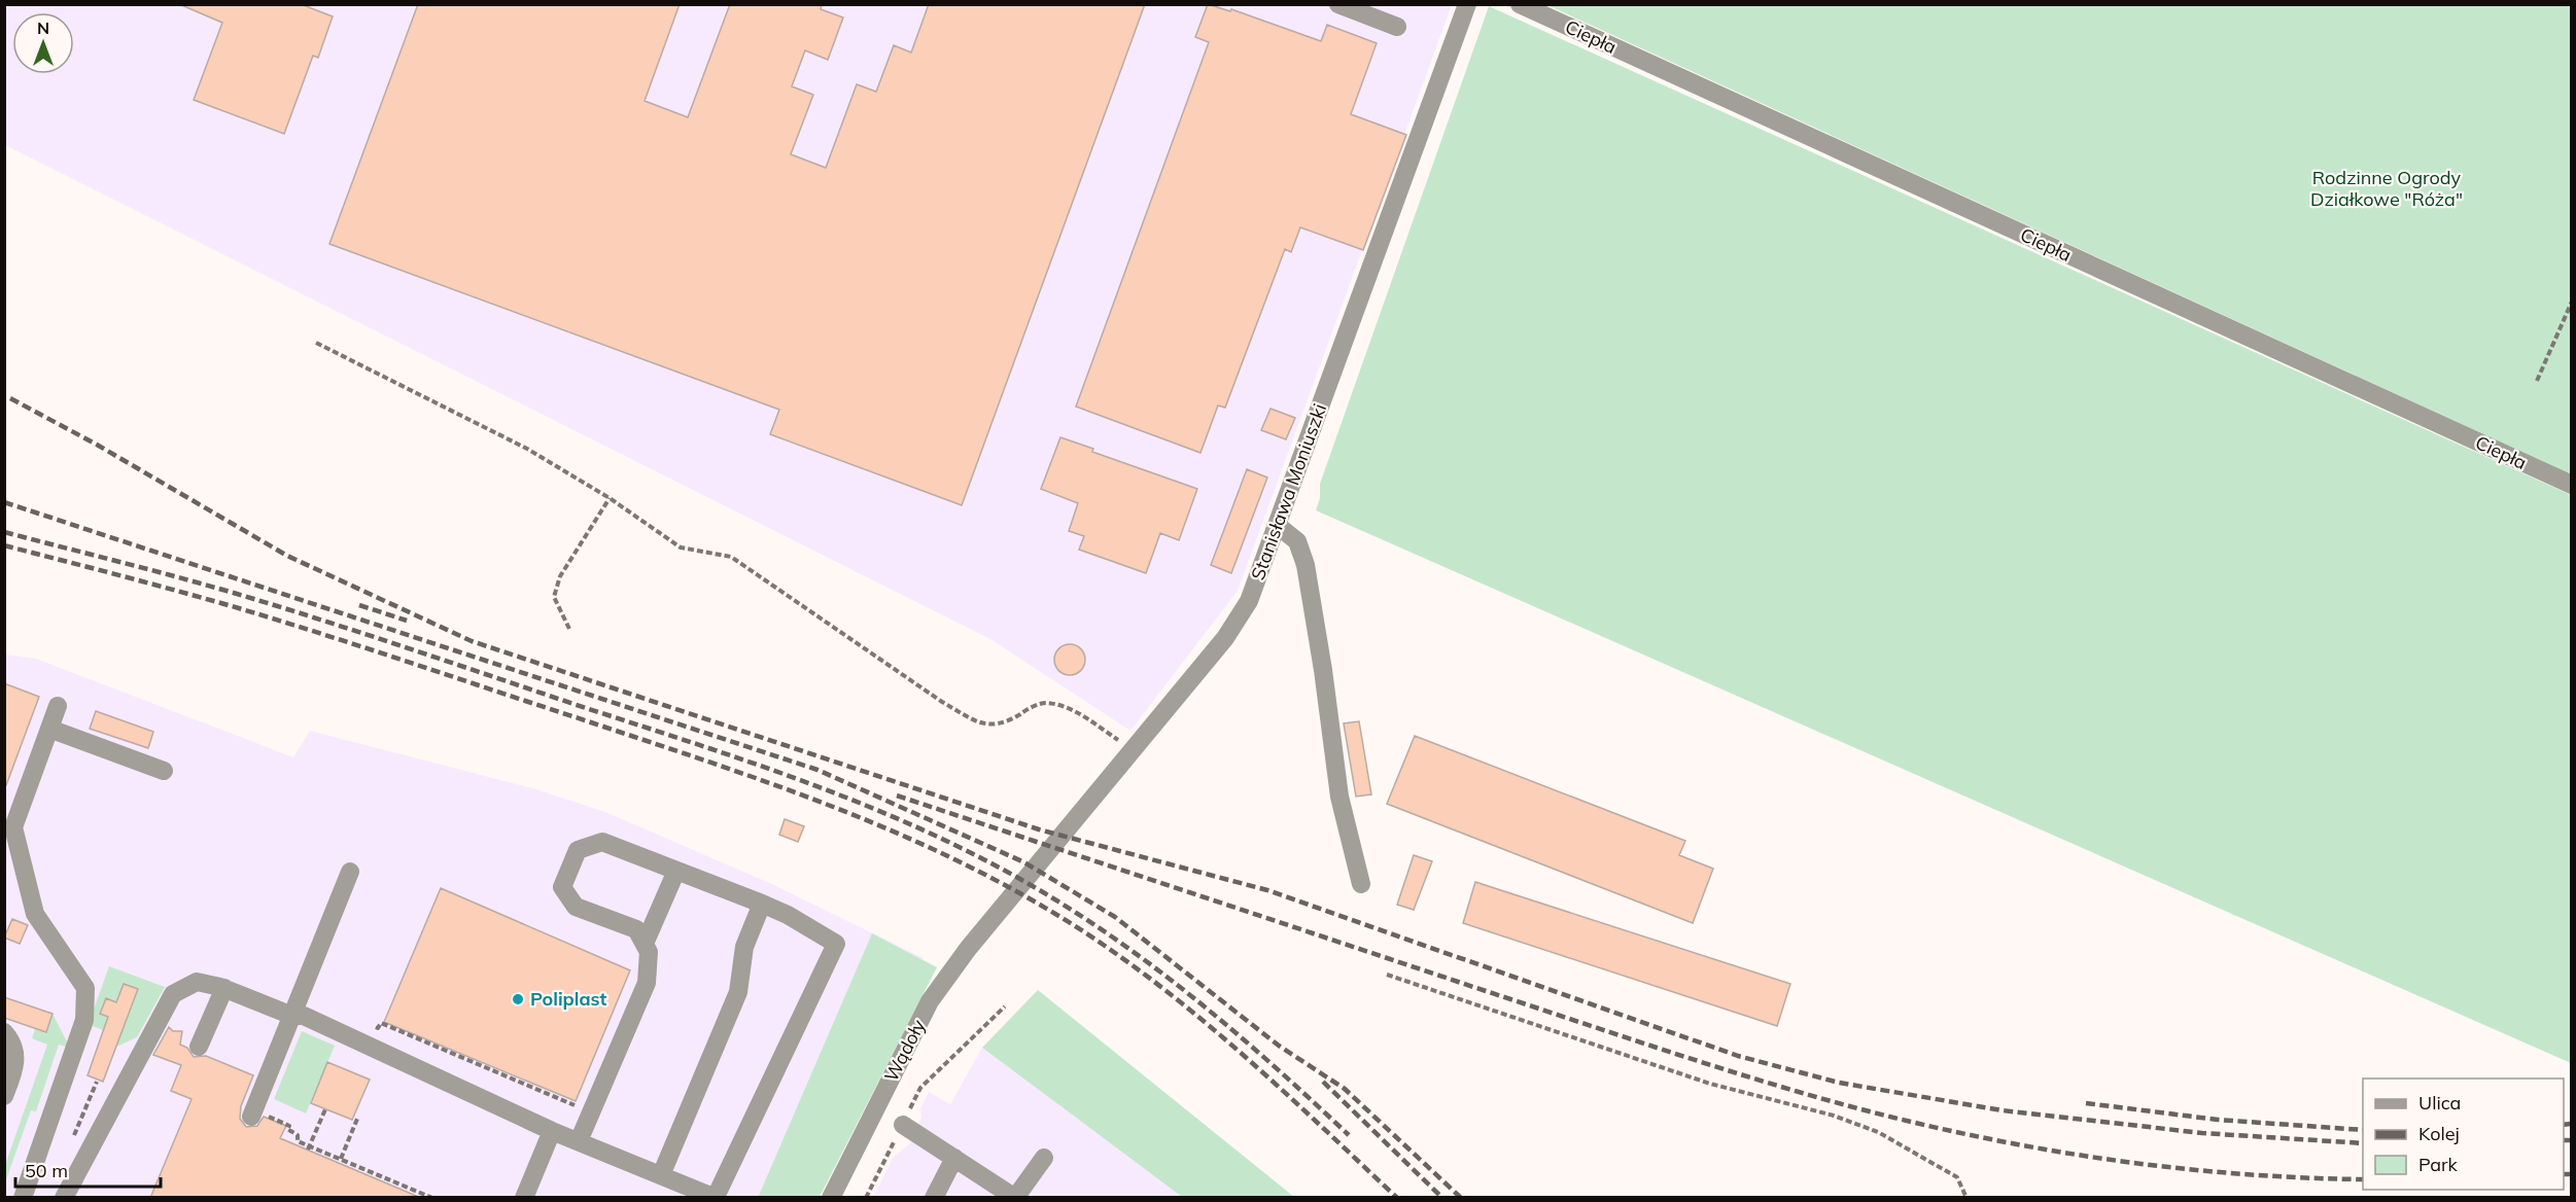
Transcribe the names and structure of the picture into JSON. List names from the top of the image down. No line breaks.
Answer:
{"streets":{"street":["Ciepła","Stanisława Moniuszki","Wądoły"]},"crossings":[["Stanisława Moniuszki","Wądoły"]],"parks":["Rodzinne Ogrody Działkowe \"Róża\""],"places":["Poliplast"],"legend":["Ulica","Kolej","Park"],"scale_bar":"50 m","north":"top"}
